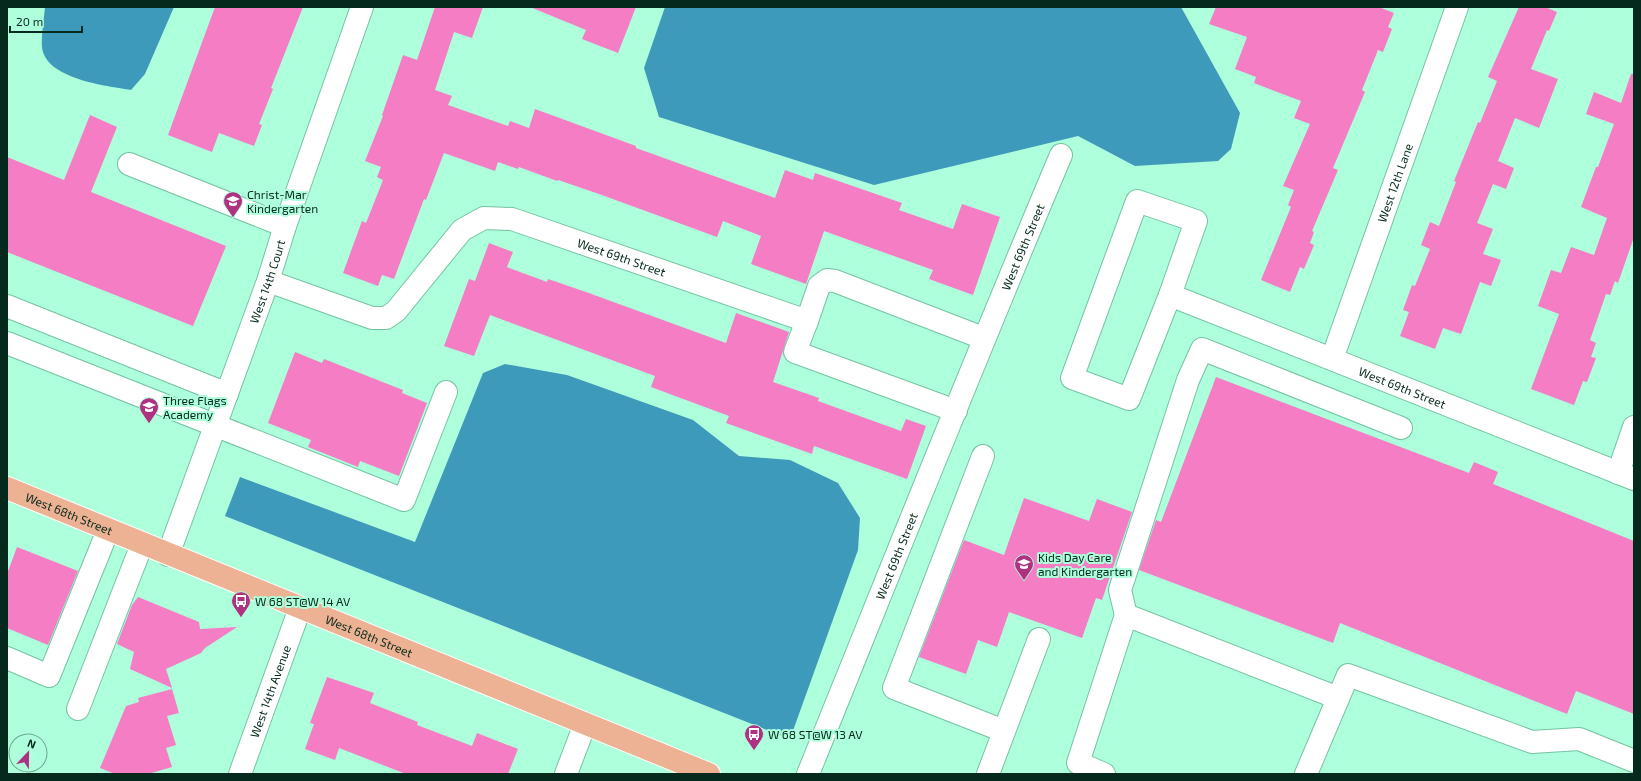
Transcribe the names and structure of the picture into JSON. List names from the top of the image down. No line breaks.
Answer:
{"streets":{"main road":["West 68th Street"],"street":["West 12th Lane","West 69th Street","West 14th Court","West 14th Avenue"]},"crossings":[["West 12th Lane","West 69th Street"],["West 69th Street","West 14th Court"],["West 14th Court","West 68th Street"],["West 68th Street","West 14th Avenue"]],"places":{"school or university":["Christ-Mar Kindergarten","Three Flags Academy","Kids Day Care and Kindergarten"],"bus stop":["W 68 ST@W 14 AV","W 68 ST@W 13 AV"]},"scale_bar":"20 m","north":"top"}
